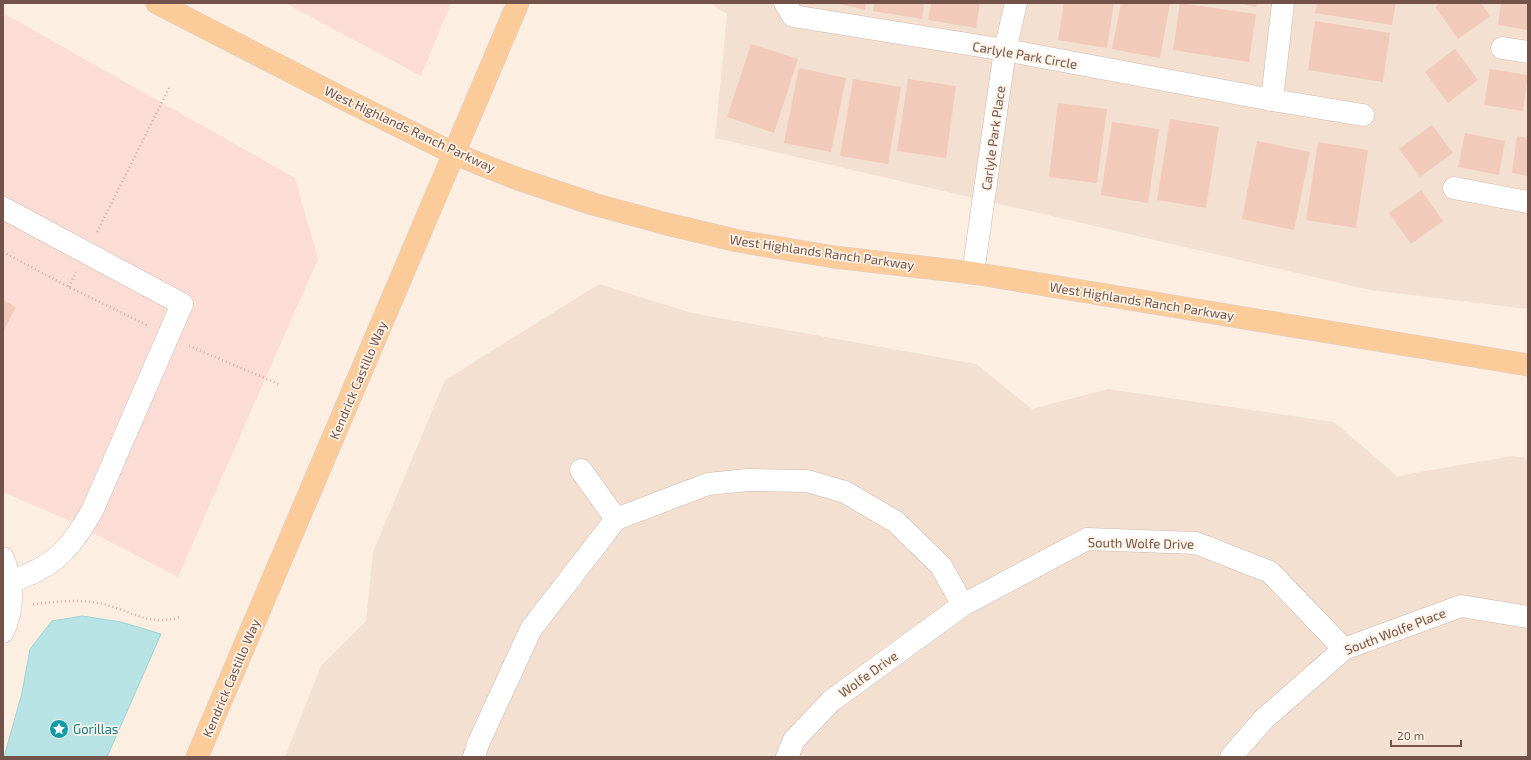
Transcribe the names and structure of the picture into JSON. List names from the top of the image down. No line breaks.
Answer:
{"streets":{"main road":["West Highlands Ranch Parkway","Kendrick Castillo Way"],"street":["Carlyle Park Circle","Carlyle Park Place","South Wolfe Drive","South Wolfe Place","Wolfe Drive"]},"crossings":[["Carlyle Park Circle","Carlyle Park Place"],["West Highlands Ranch Parkway","Carlyle Park Place"],["West Highlands Ranch Parkway","Kendrick Castillo Way"],["South Wolfe Drive","South Wolfe Place"],["South Wolfe Drive","Wolfe Drive"]],"places":{"place":["Gorillas"]},"scale_bar":"20 m"}
